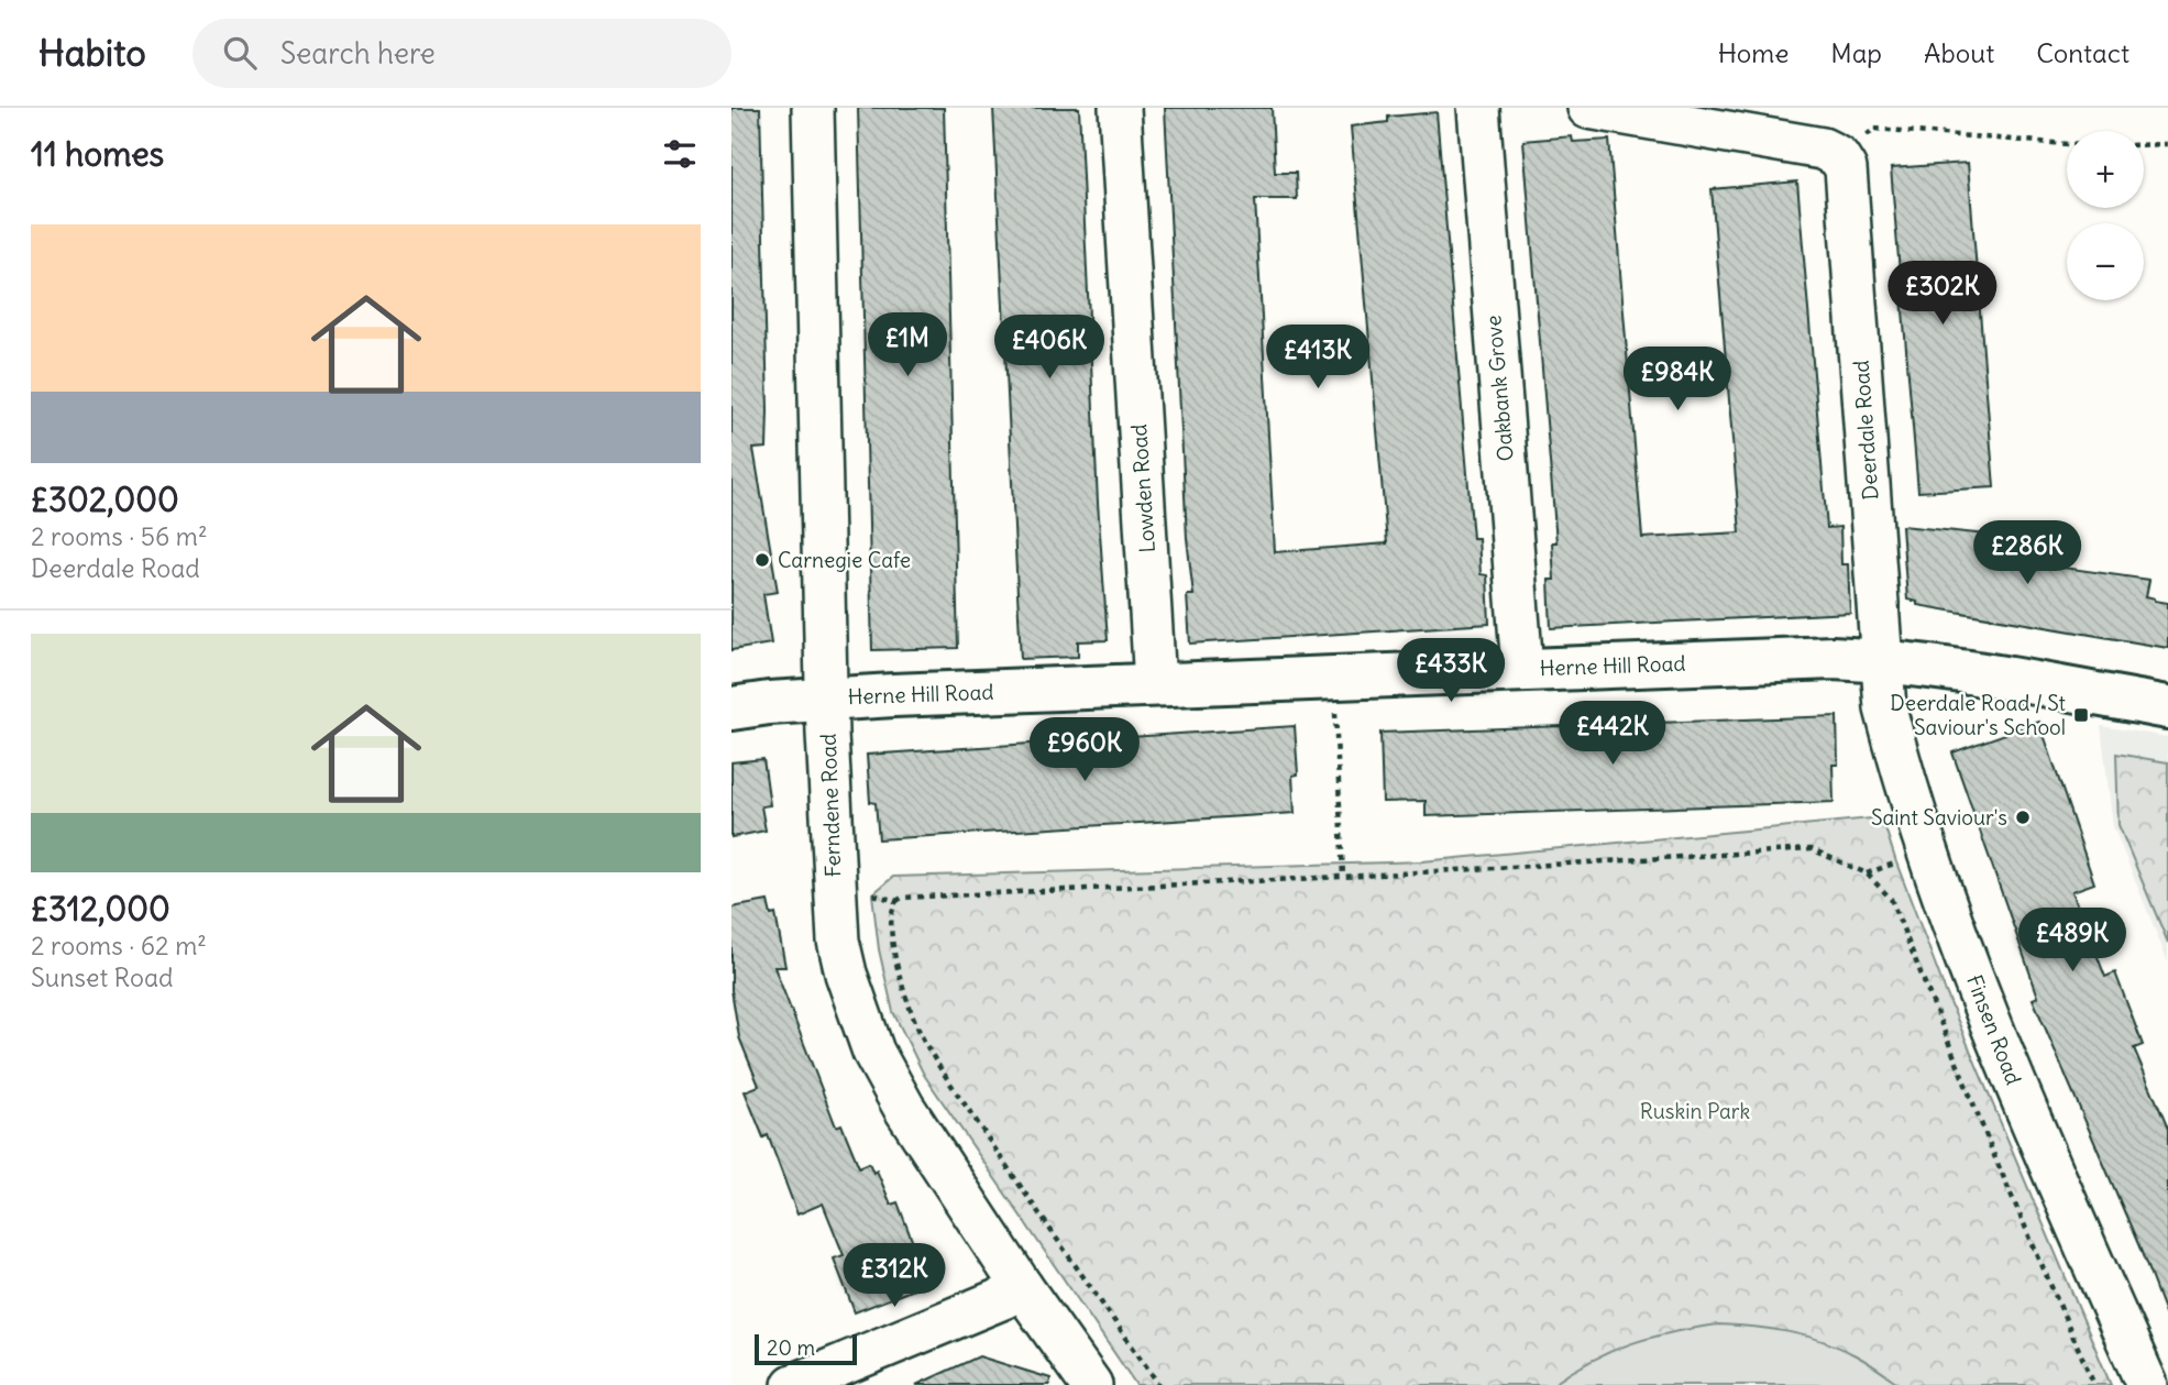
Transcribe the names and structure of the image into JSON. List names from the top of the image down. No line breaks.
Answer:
{"streets":{"street":["Oakbank Grove","Deerdale Road","Lowden Road","Herne Hill Road","Ferndene Road","Finsen Road"]},"crossings":[["Oakbank Grove","Herne Hill Road"],["Deerdale Road","Herne Hill Road"],["Deerdale Road","Finsen Road"],["Lowden Road","Herne Hill Road"],["Herne Hill Road","Ferndene Road"],["Herne Hill Road","Finsen Road"]],"parks":["Ruskin Park"],"places":{"other":["Carnegie Cafe","Saint Saviour's"],"transit":["Deerdale Road / St Saviour's School"]},"scale_bar":"20 m","page":{"header":"Habito","search":"Search here","nav":["Home","Map","About","Contact"],"heading":"11 homes","map_buttons":["+","−"],"list":[{"name":"£302,000","note":"2 rooms · 56 m² · Deerdale Road"},{"name":"£312,000","note":"2 rooms · 62 m² · Sunset Road"}],"price":["£302K","£1M","£406K","£413K","£984K","£286K","£433K","£442K","£960K","£489K","£312K"],"scale":"20 m"}}
